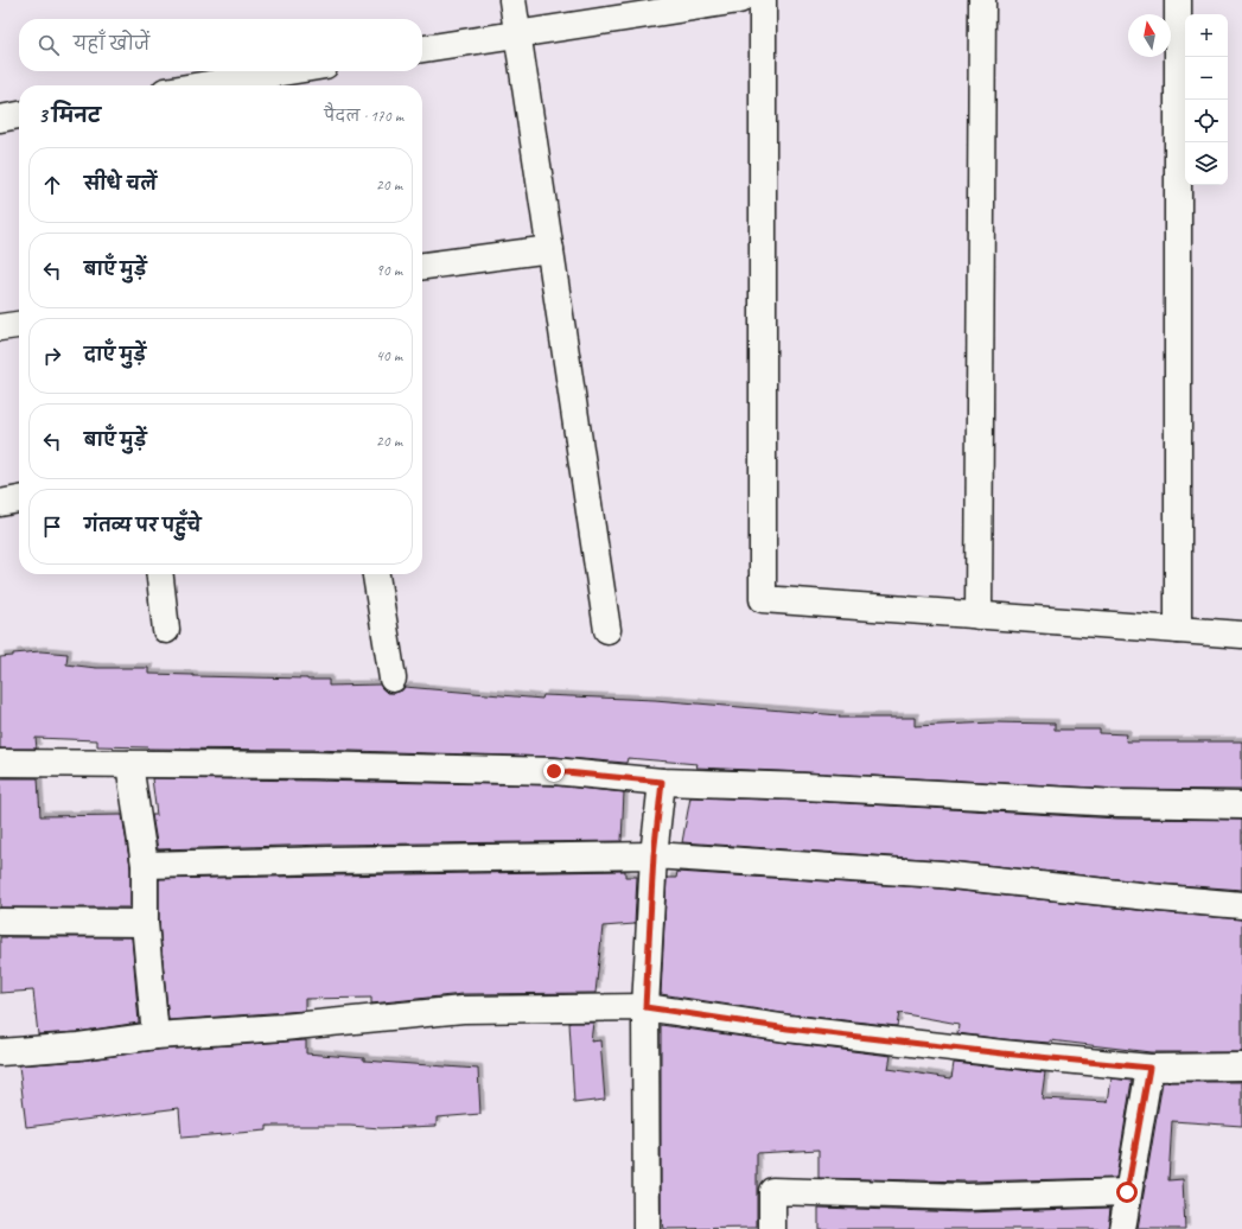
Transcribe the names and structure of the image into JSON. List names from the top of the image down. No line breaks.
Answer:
{"north":"top","page":{"map_buttons":["+","−"],"search":"यहाँ खोजें","heading":["3 मिनट","पैदल · 170 m"],"list":[["सीधे चलें","20 m"],["बाएँ मुड़ें","90 m"],["दाएँ मुड़ें","40 m"],["बाएँ मुड़ें","20 m"],"गंतव्य पर पहुँचे"]}}
